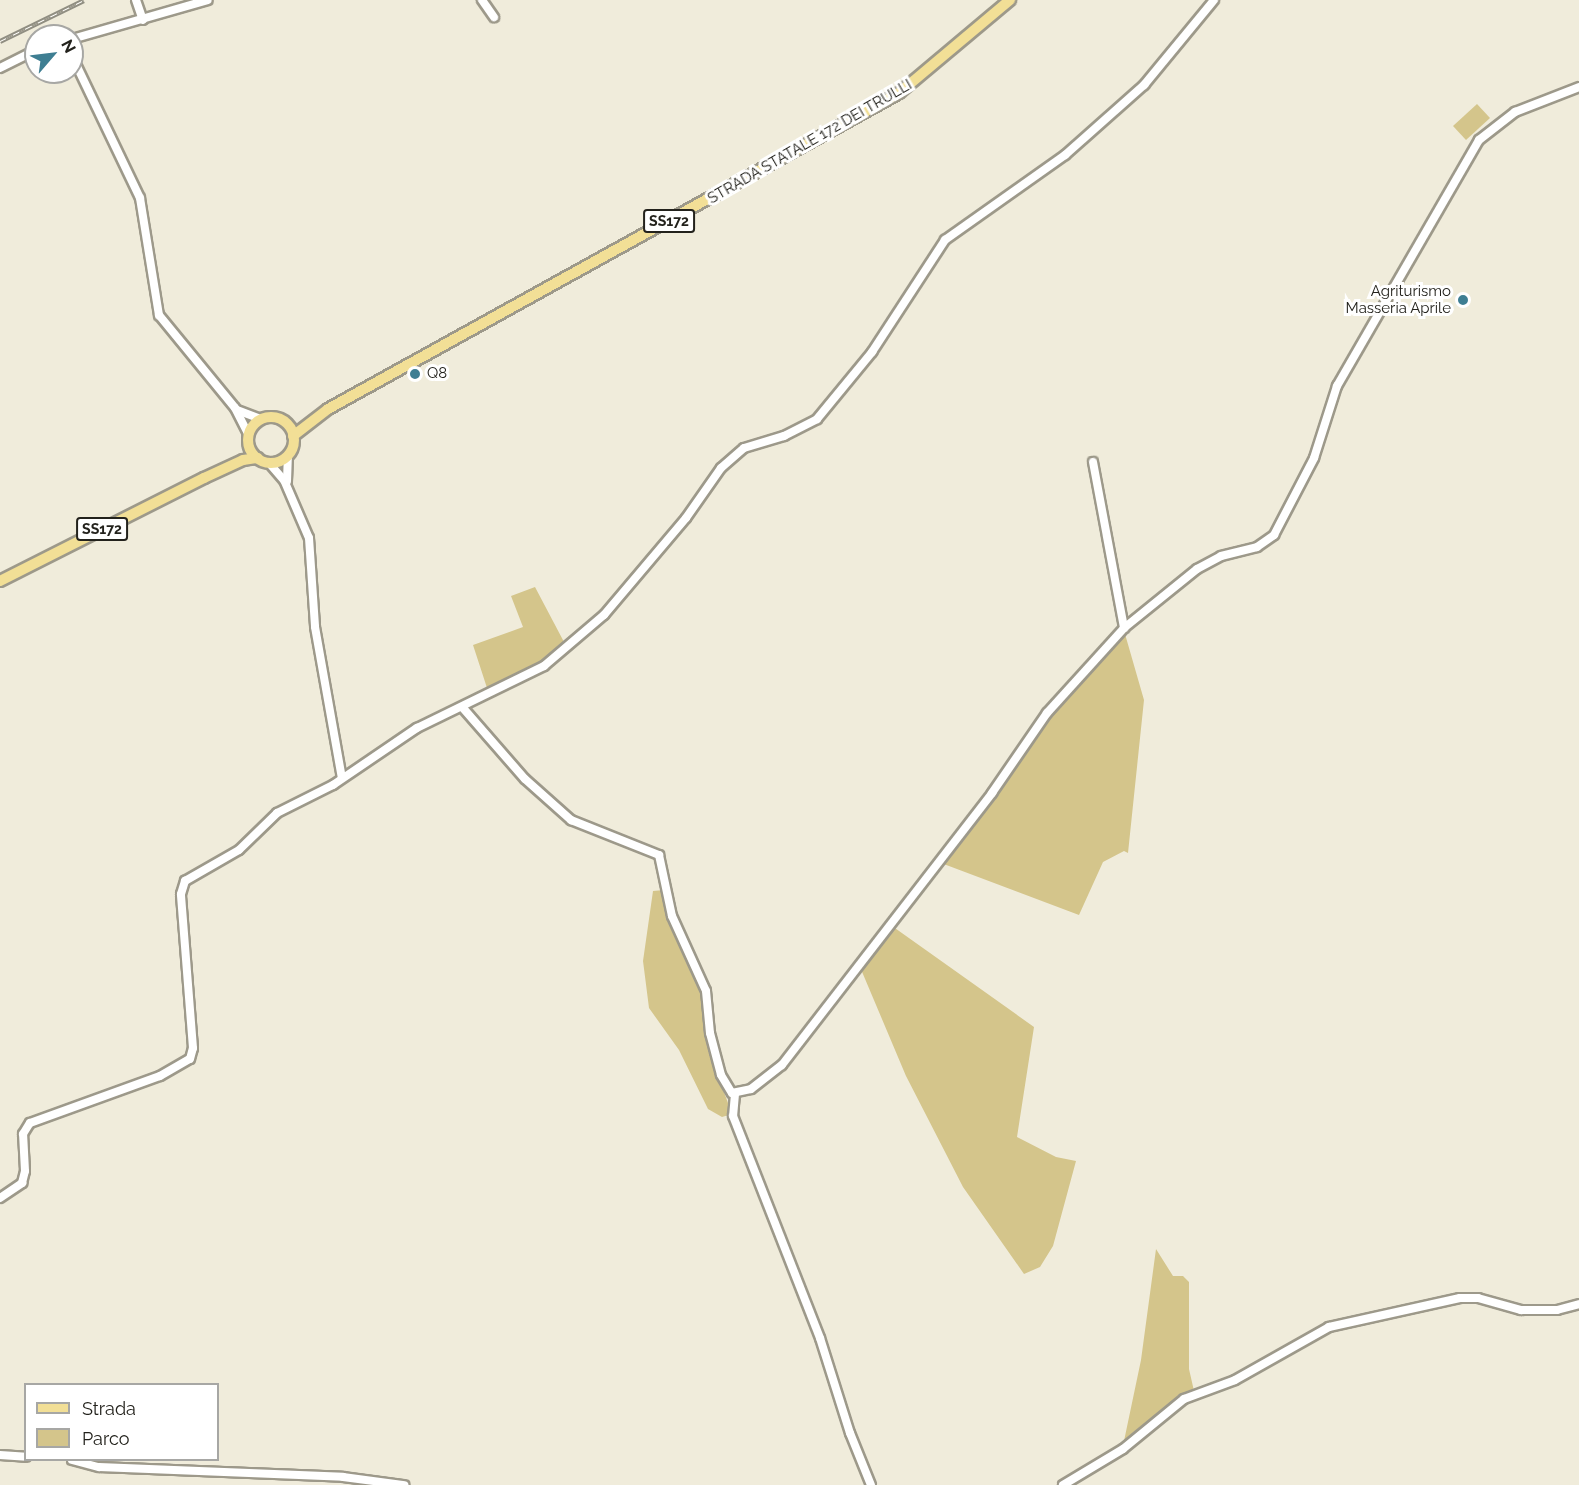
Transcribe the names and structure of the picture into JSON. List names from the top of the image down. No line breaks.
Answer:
{"streets":{"main road":["STRADA STATALE 172 DEI TRULLI","SS172"]},"crossings":[["STRADA STATALE 172 DEI TRULLI","SS172"]],"places":["Agriturismo Masseria Aprile","Q8"],"legend":["Strada","Parco"],"north":"top right"}
